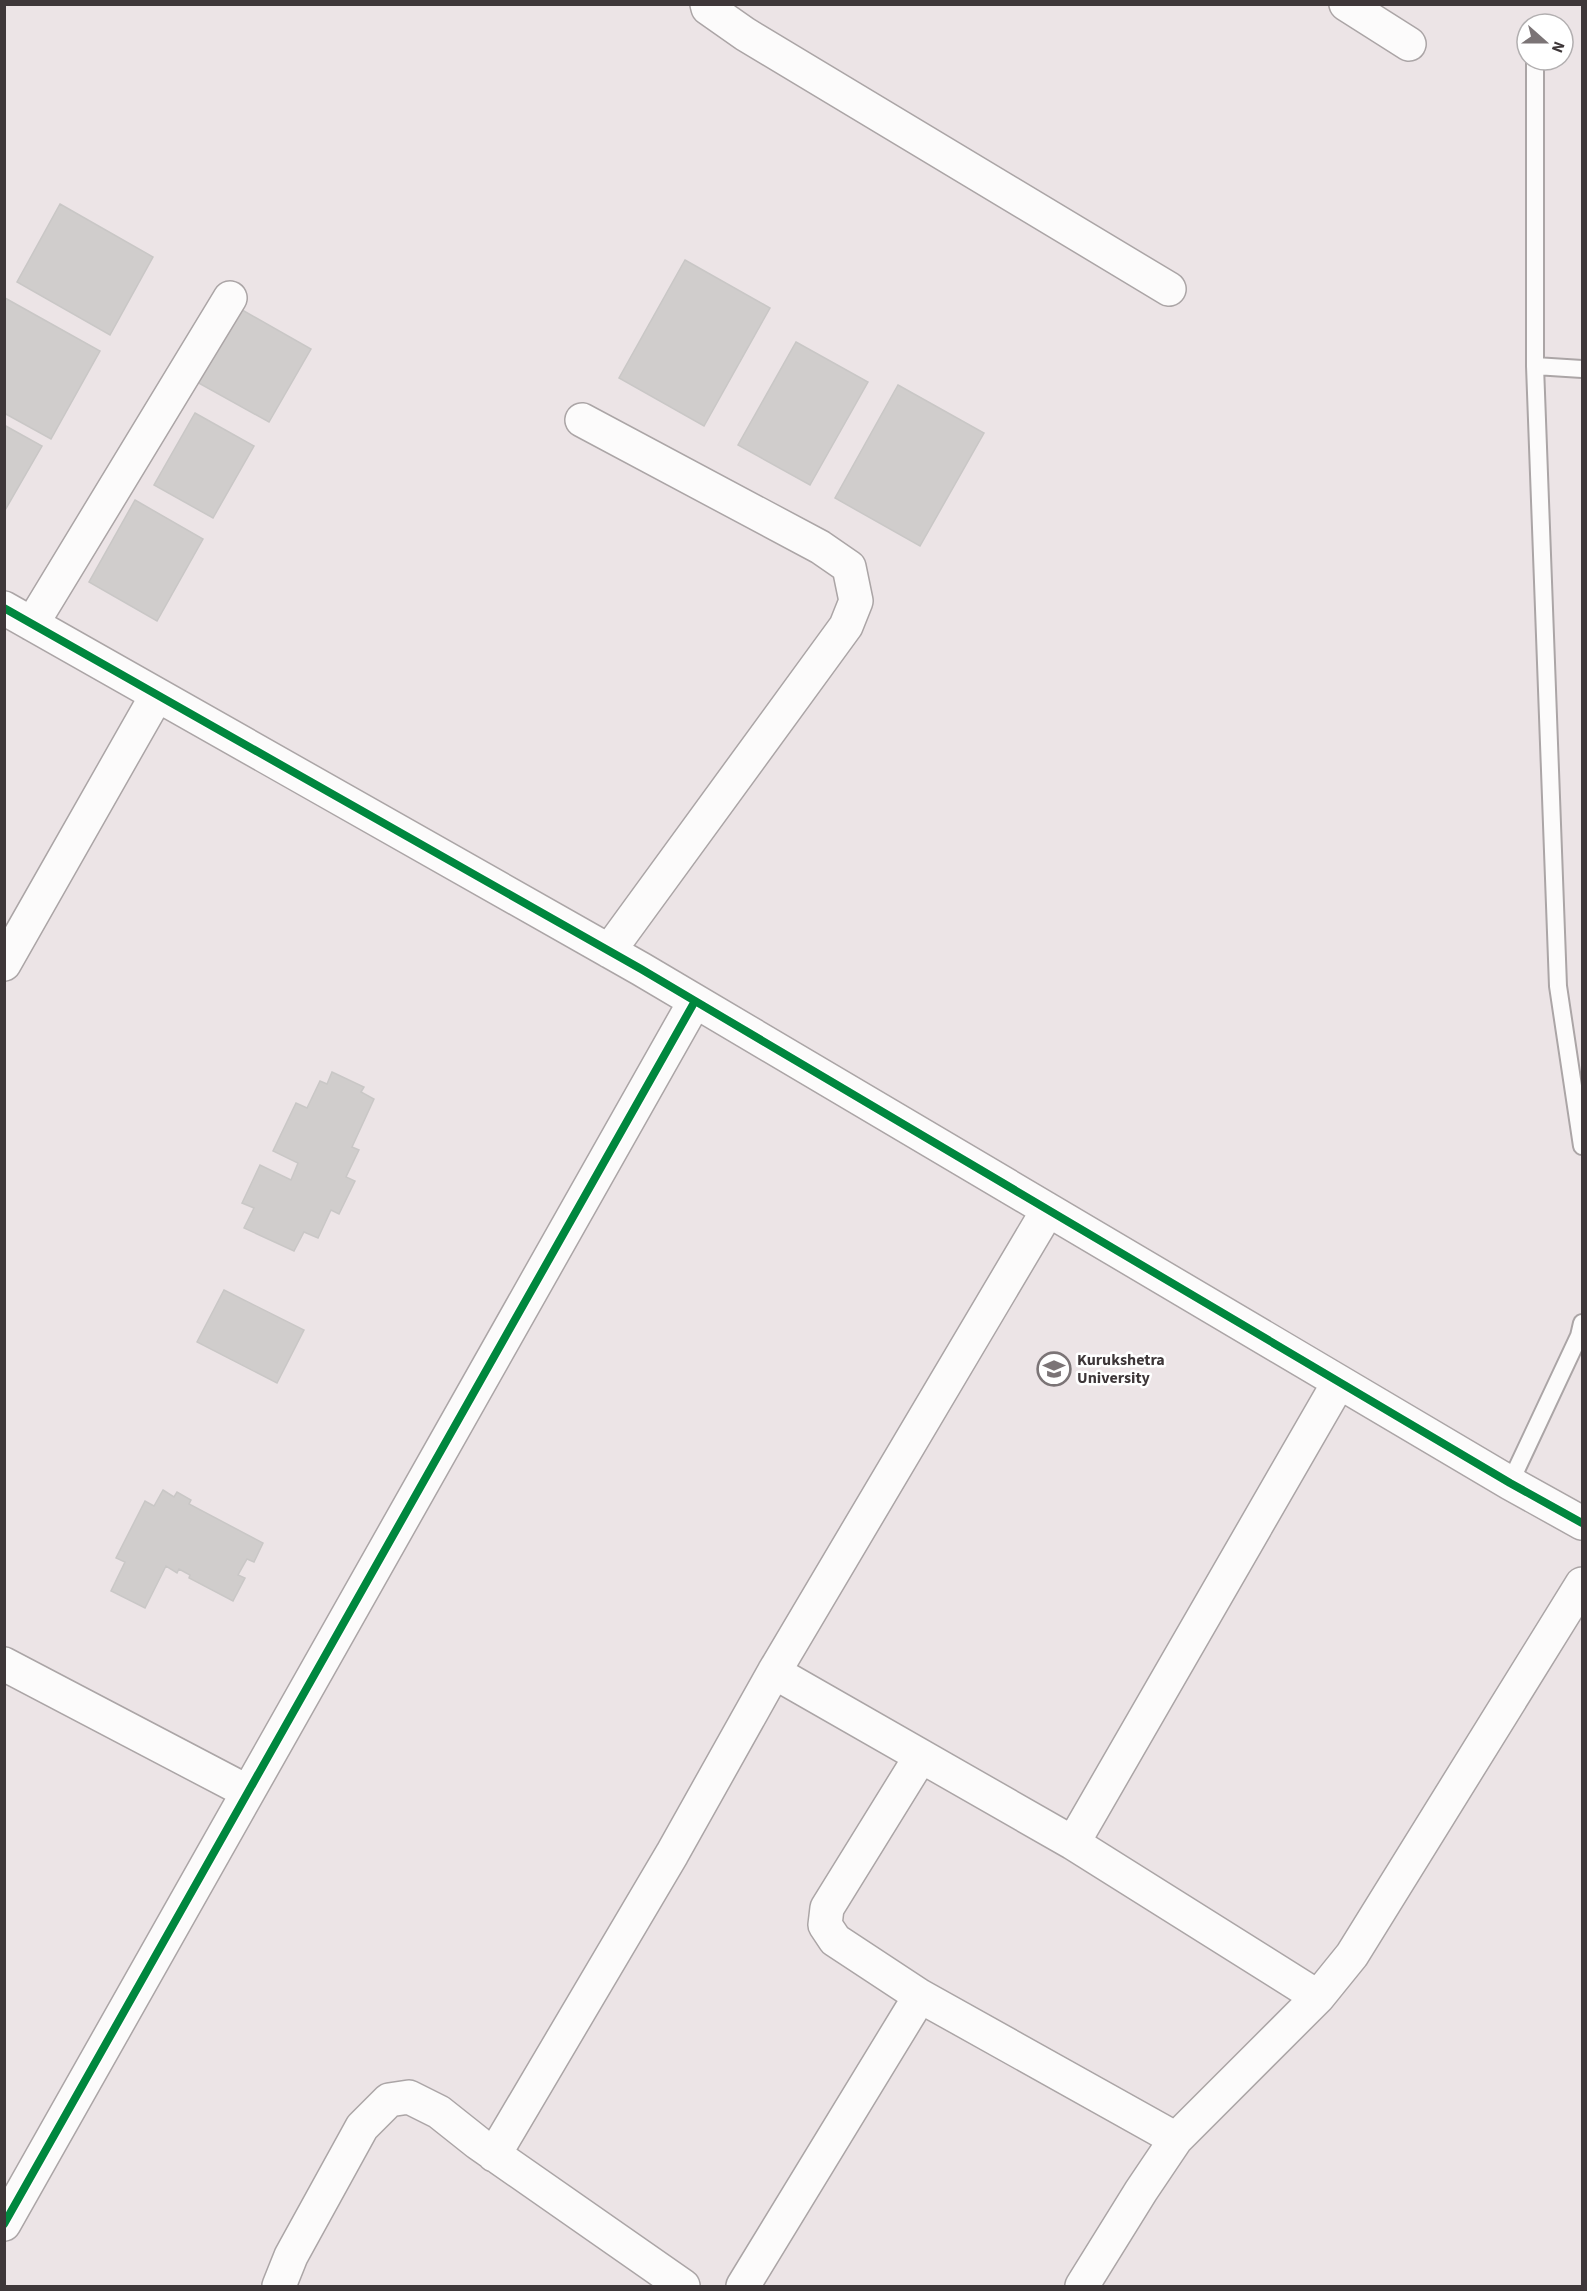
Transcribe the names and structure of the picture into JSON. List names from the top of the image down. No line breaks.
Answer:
{"places":{"school or university":["Kurukshetra University"]},"north":"right"}
